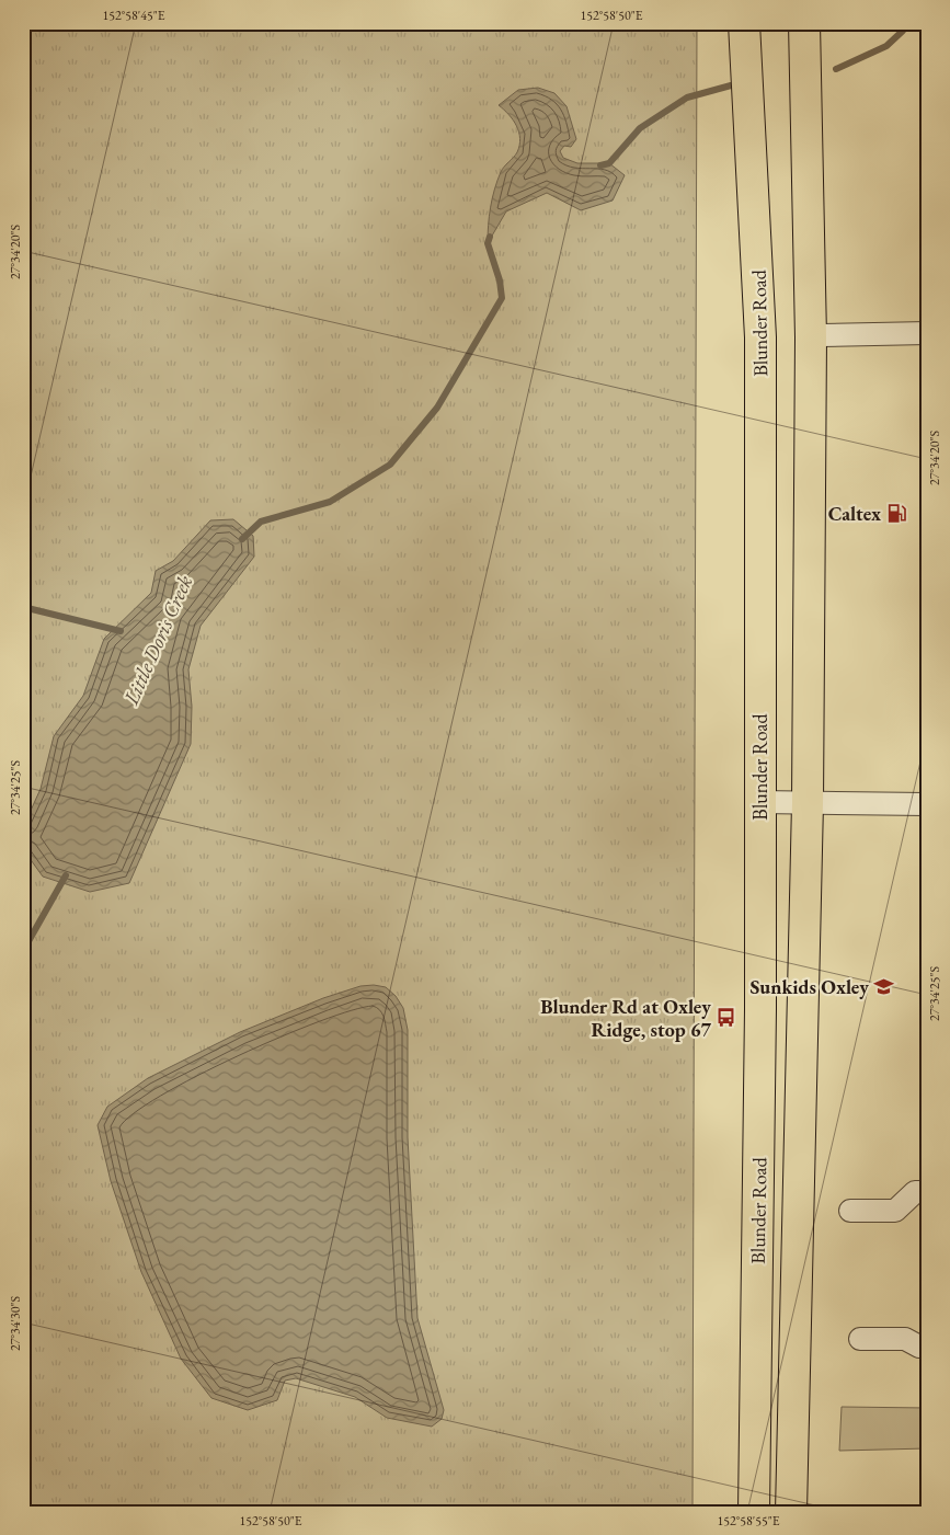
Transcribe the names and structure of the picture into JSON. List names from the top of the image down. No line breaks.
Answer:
{"streets":{"main road":["Blunder Road"]},"water":["Little Doris Creek"],"places":{"fuel station":["Caltex"],"school or university":["Sunkids Oxley"],"bus stop":["Blunder Rd at Oxley Ridge, stop 67"]},"coordinates":["152°58'45\"E","152°58'50\"E","27°34'20\"S","27°34'25\"S","27°34'30\"S","152°58'55\"E"]}
